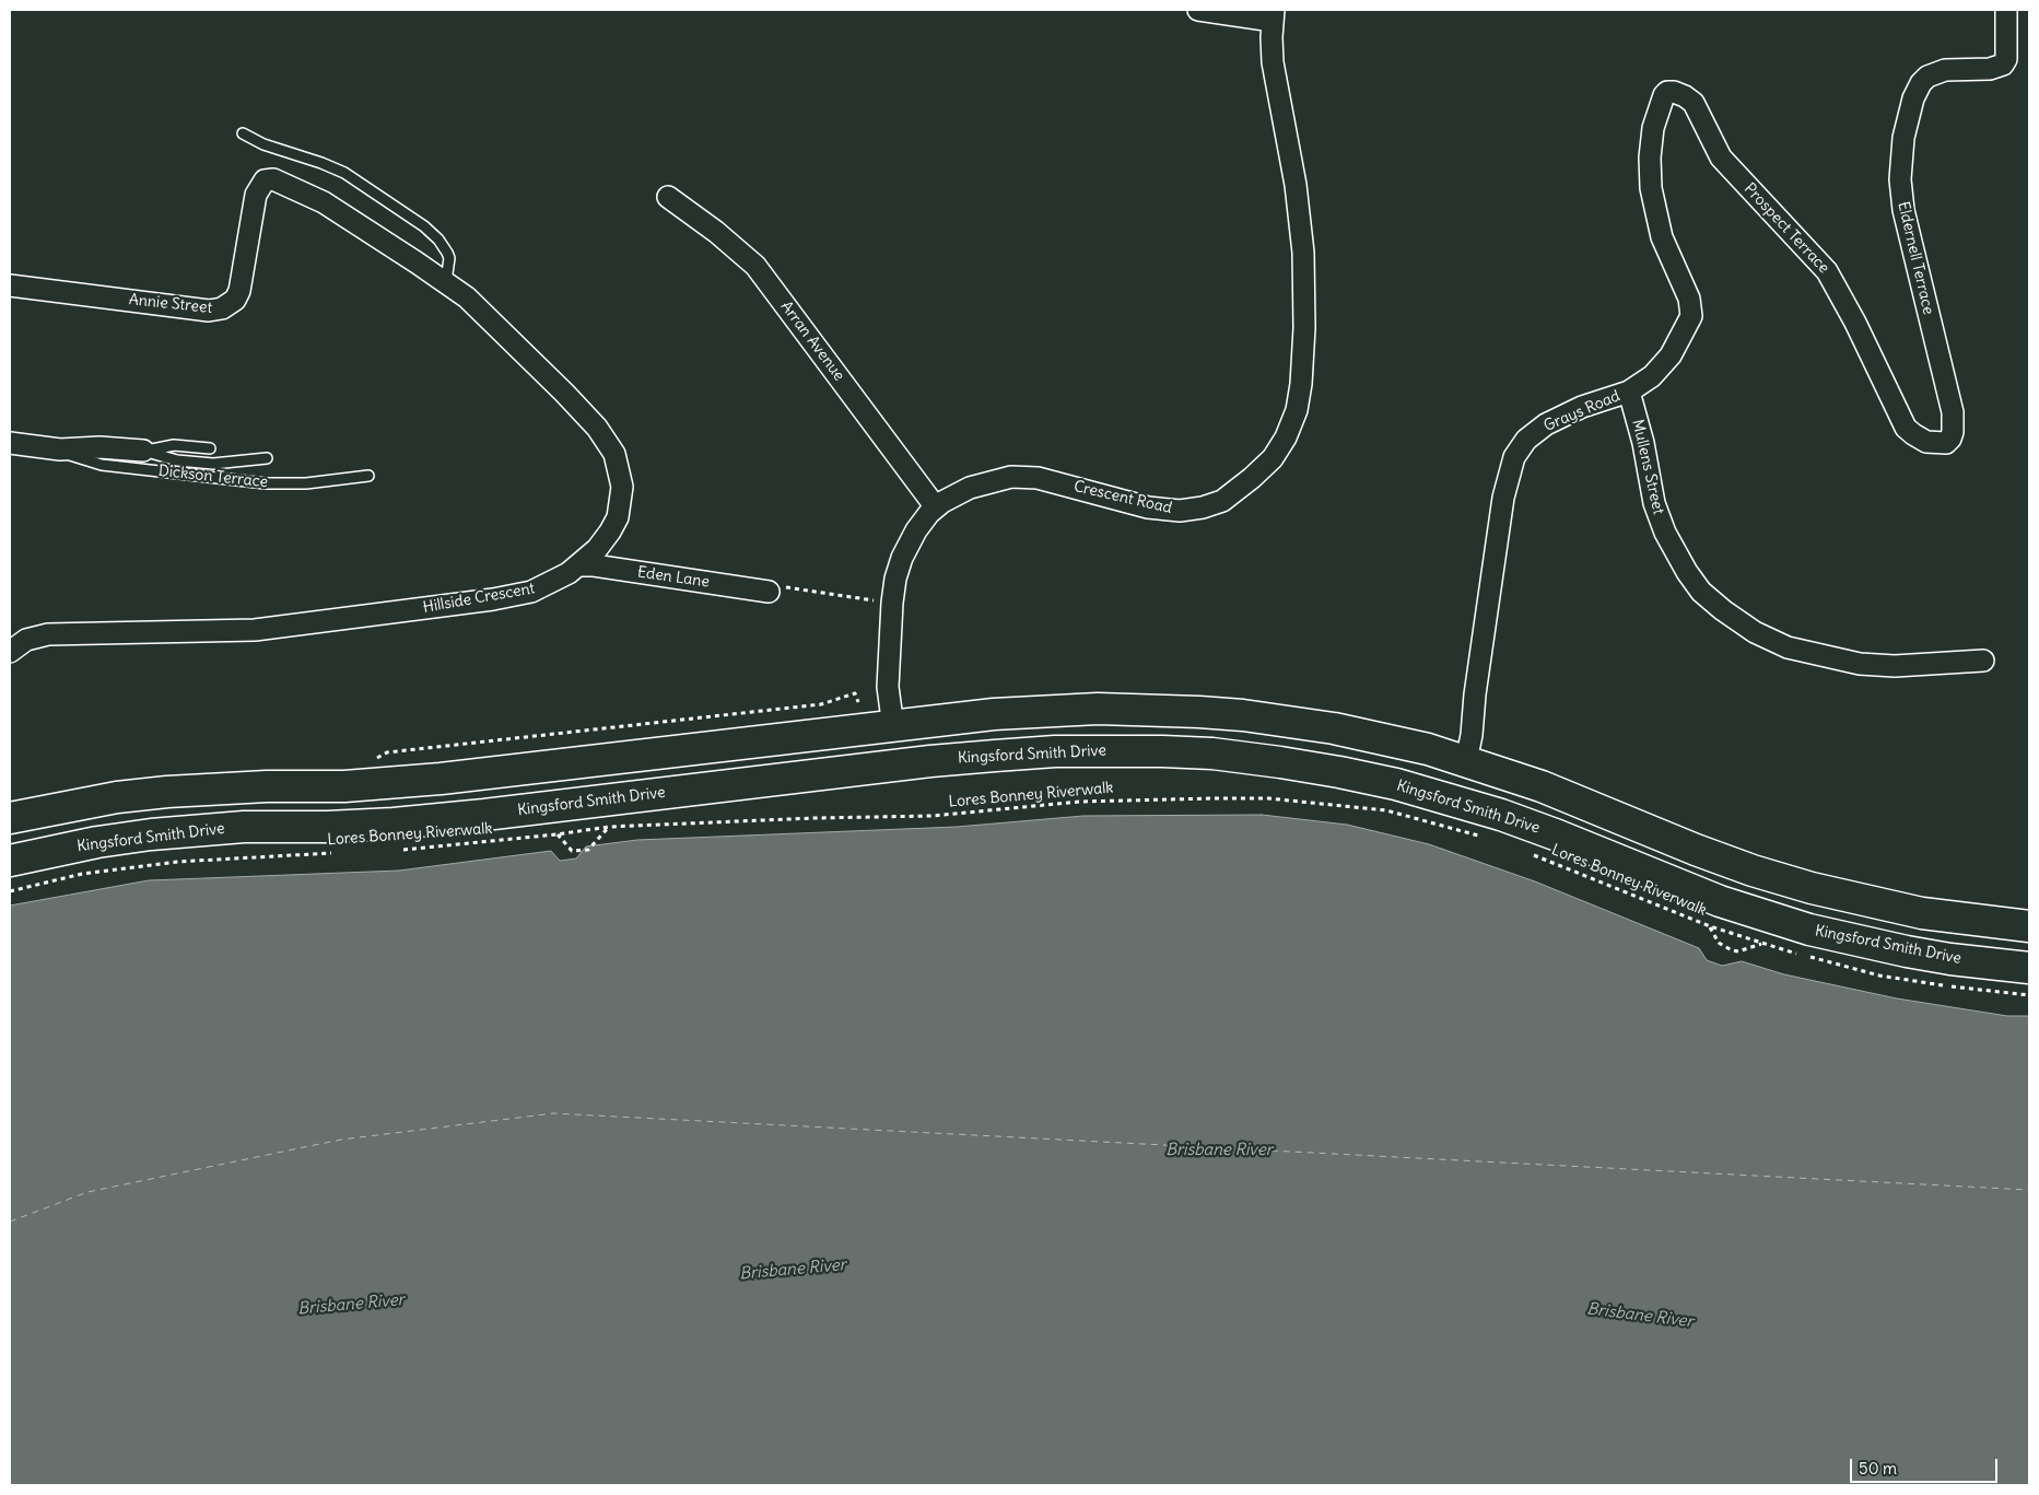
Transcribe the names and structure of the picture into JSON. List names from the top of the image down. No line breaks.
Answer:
{"streets":{"highway":["Kingsford Smith Drive"],"street":["Prospect Terrace","Eldernell Terrace","Annie Street","Arran Avenue","Grays Road","Mullens Street","Dickson Terrace","Crescent Road","Eden Lane","Hillside Crescent"],"path":["Lores Bonney Riverwalk"]},"crossings":[["Prospect Terrace","Eldernell Terrace"],["Prospect Terrace","Grays Road"],["Annie Street","Hillside Crescent"],["Arran Avenue","Crescent Road"],["Grays Road","Mullens Street"],["Eden Lane","Hillside Crescent"]],"water":["Brisbane River"],"scale_bar":"50 m"}
